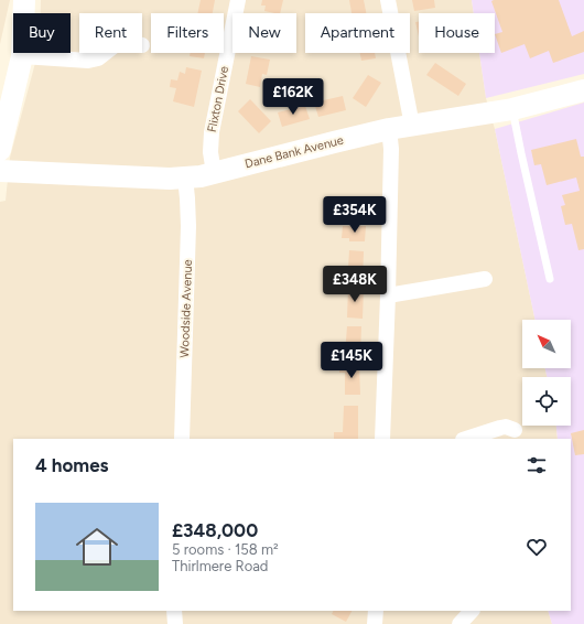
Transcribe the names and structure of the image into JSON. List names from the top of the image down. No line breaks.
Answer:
{"streets":{"street":["Flixton Drive","Dane Bank Avenue","Woodside Avenue"]},"crossings":[["Flixton Drive","Dane Bank Avenue"],["Dane Bank Avenue","Woodside Avenue"]],"north":"top left","page":{"chip":["Buy","Rent","Filters","New","Apartment","House"],"price":["£162K","£354K","£348K","£145K"],"heading":"4 homes","list":[{"name":"£348,000","note":"5 rooms · 158 m² · Thirlmere Road"}]}}
